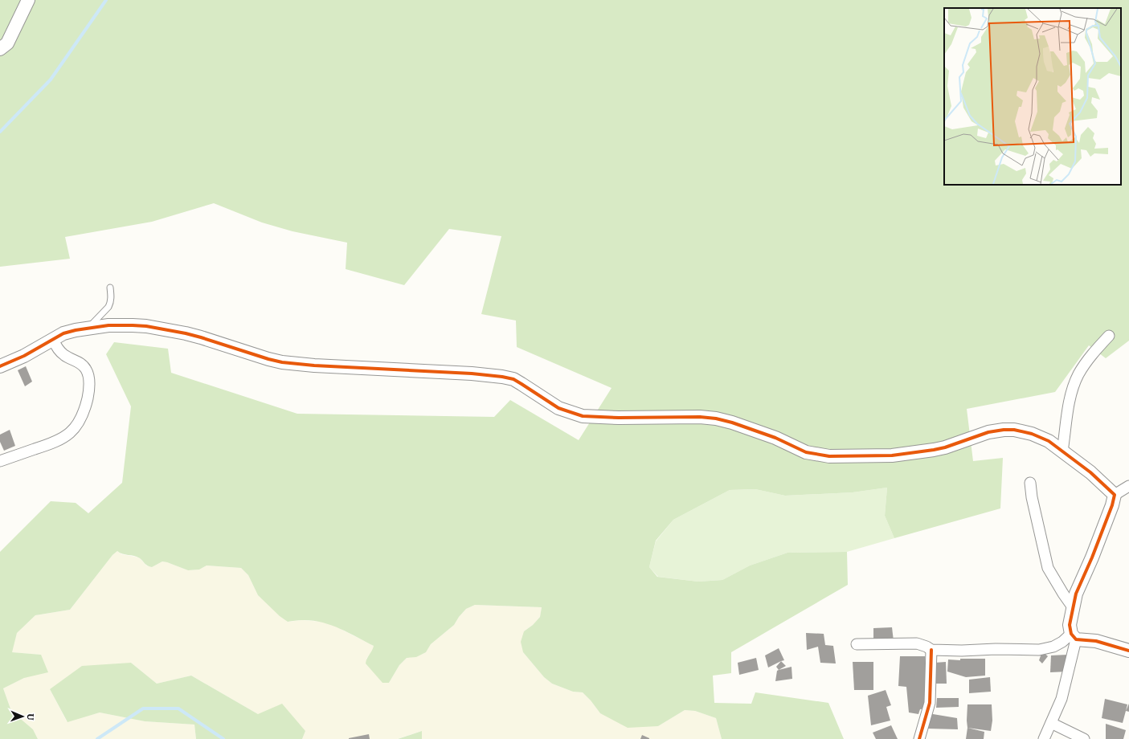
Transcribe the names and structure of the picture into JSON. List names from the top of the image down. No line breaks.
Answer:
{"north":"right"}
